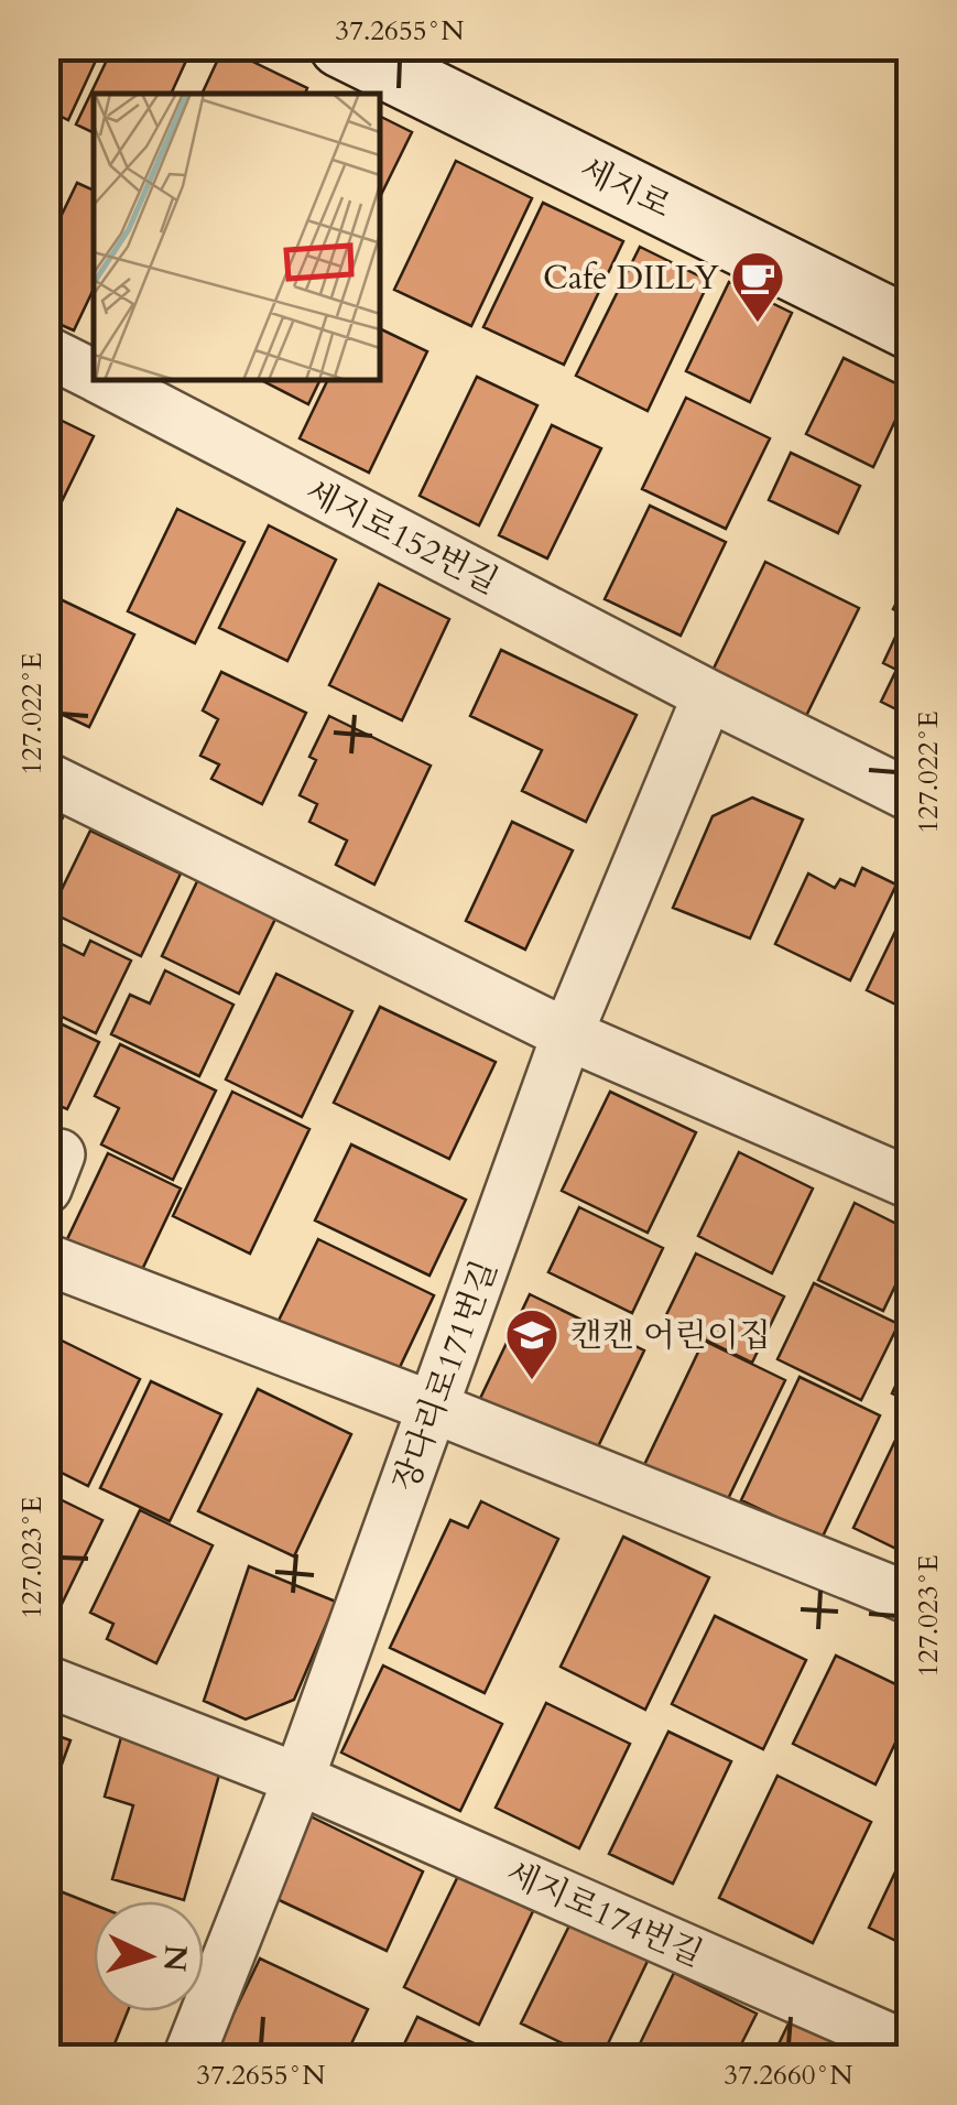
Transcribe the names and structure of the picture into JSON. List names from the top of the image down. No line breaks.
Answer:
{"streets":{"street":["세지로","세지로152번길","장다리로171번길","세지로174번길"]},"crossings":[["세지로152번길","장다리로171번길"],["장다리로171번길","세지로174번길"]],"places":{"cafe":["Cafe DILLY"],"school or university":["캔캔 어린이집"]},"north":"right","coordinates":["37.2655°N","127.022°E","127.023°E","37.2660°N"]}
